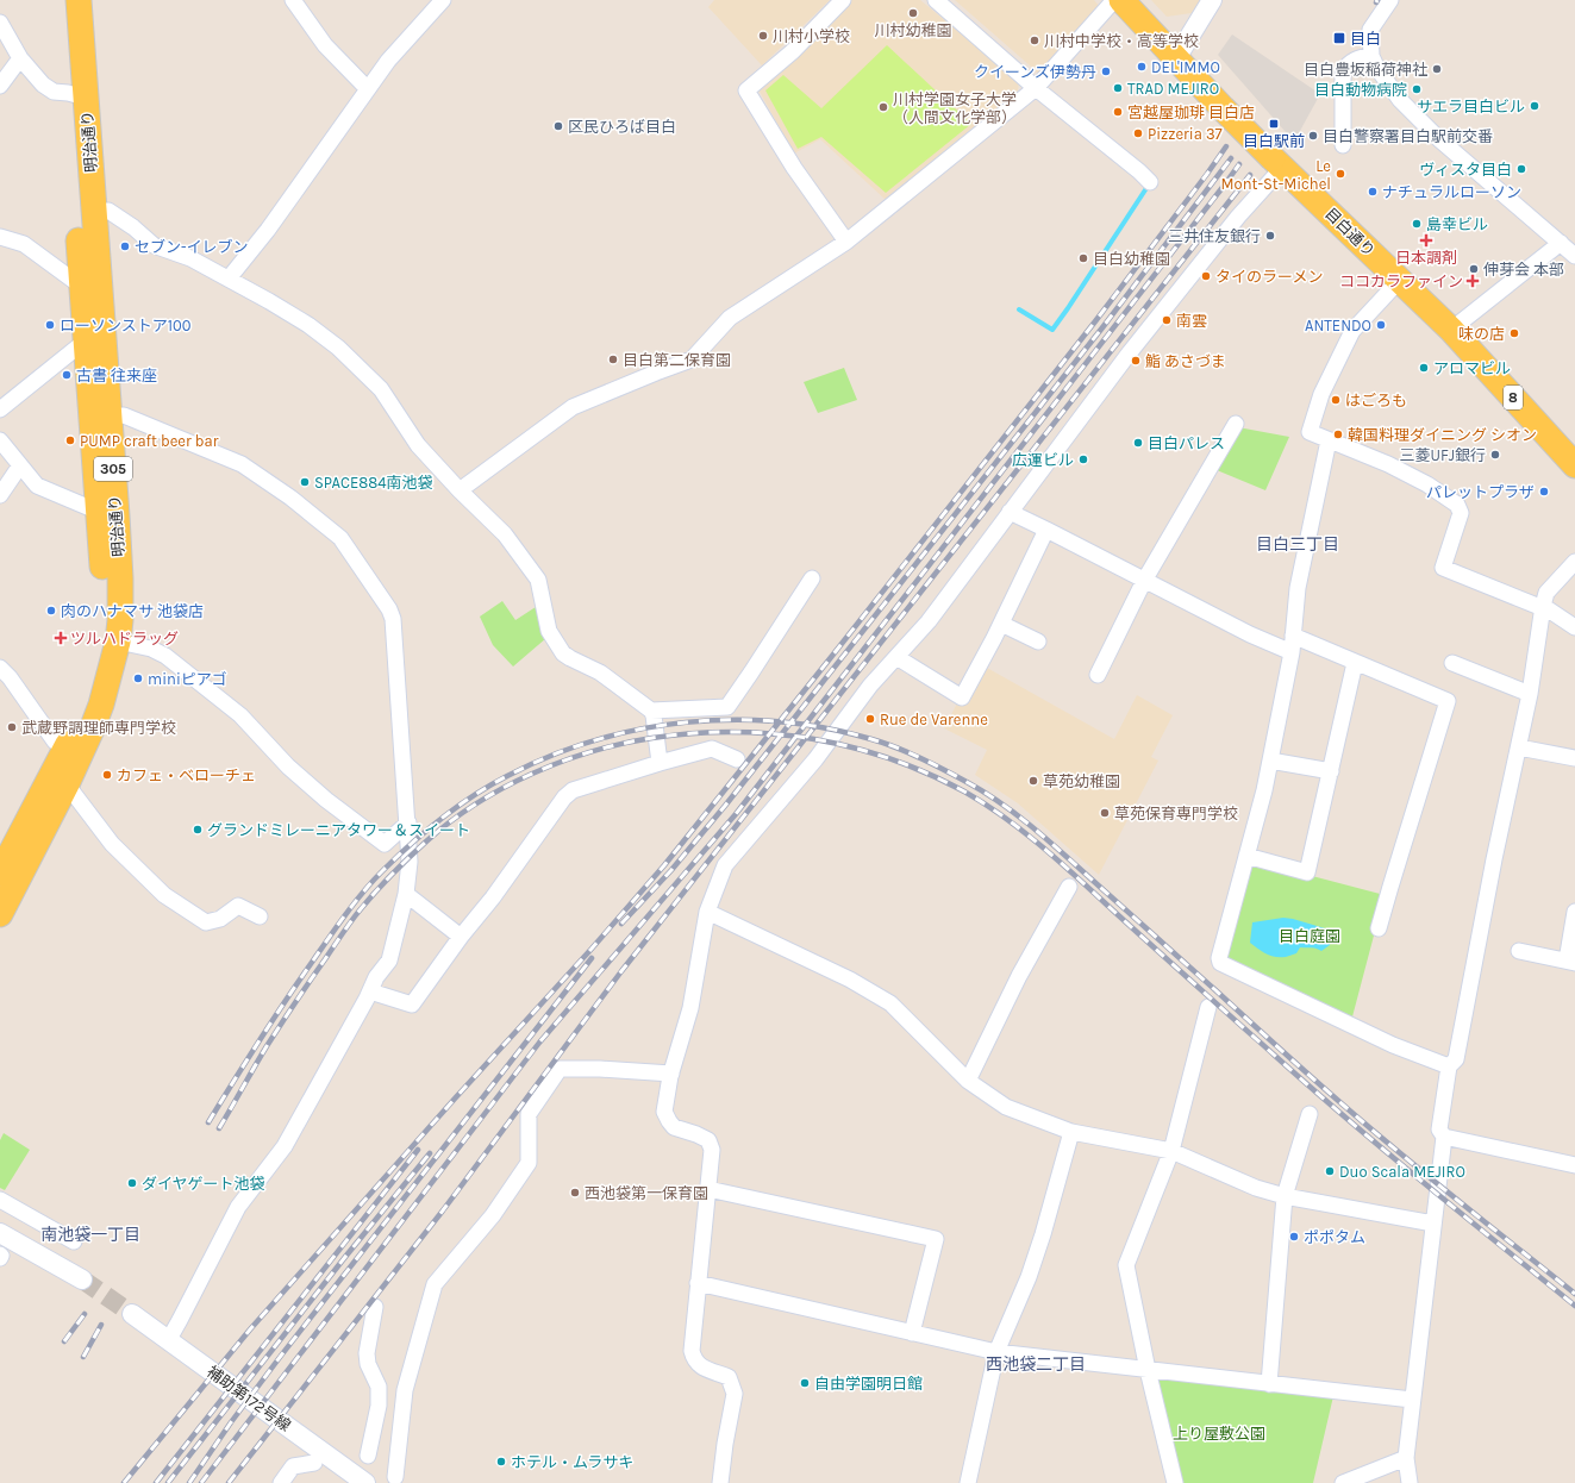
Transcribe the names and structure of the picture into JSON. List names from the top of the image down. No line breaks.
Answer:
{"streets":{"main road":["明治通り","目白通り","8","305"],"street":["補助第172号線"]},"districts":["目白三丁目","南池袋一丁目","西池袋二丁目"],"parks":["目白庭園","上り屋敷公園"],"places":{"other":["川村幼稚園","川村小学校","川村中学校・高等学校","DEL'IMMO","目白豊坂稲荷神社","クイーンズ伊勢丹","TRAD MEJIRO","目白動物病院","サエラ目白ビル","川村学園女子大学 （人間文化学部）","宮越屋珈琲 目白店","区民ひろば目白","Pizzeria 37","目白警察署目白駅前交番","ヴィスタ目白","Le Mont-St-Michel","ナチュラルローソン","島幸ビル","三井住友銀行","セブン-イレブン","目白幼稚園","伸芽会 本部","タイのラーメン","南雲","ローソンストア100","ANTENDO","味の店","目白第二保育園","鮨 あさづま","アロマビル","古書 往来座","はごろも","韓国料理ダイニング シオン","PUMP craft beer bar","目白パレス","三菱UFJ銀行","広運ビル","SPACE884南池袋","パレットプラザ","肉のハナマサ 池袋店","miniピアゴ","Rue de Varenne","武蔵野調理師専門学校","カフェ・ベローチェ","草苑幼稚園","草苑保育専門学校","グランドミレーニアタワー＆スイート","Duo Scala MEJIRO","ダイヤゲート池袋","西池袋第一保育園","ポポタム","自由学園明日館","ホテル・ムラサキ"],"transit":["目白","目白駅前"],"health":["日本調剤","ココカラファイン","ツルハドラッグ"]}}
